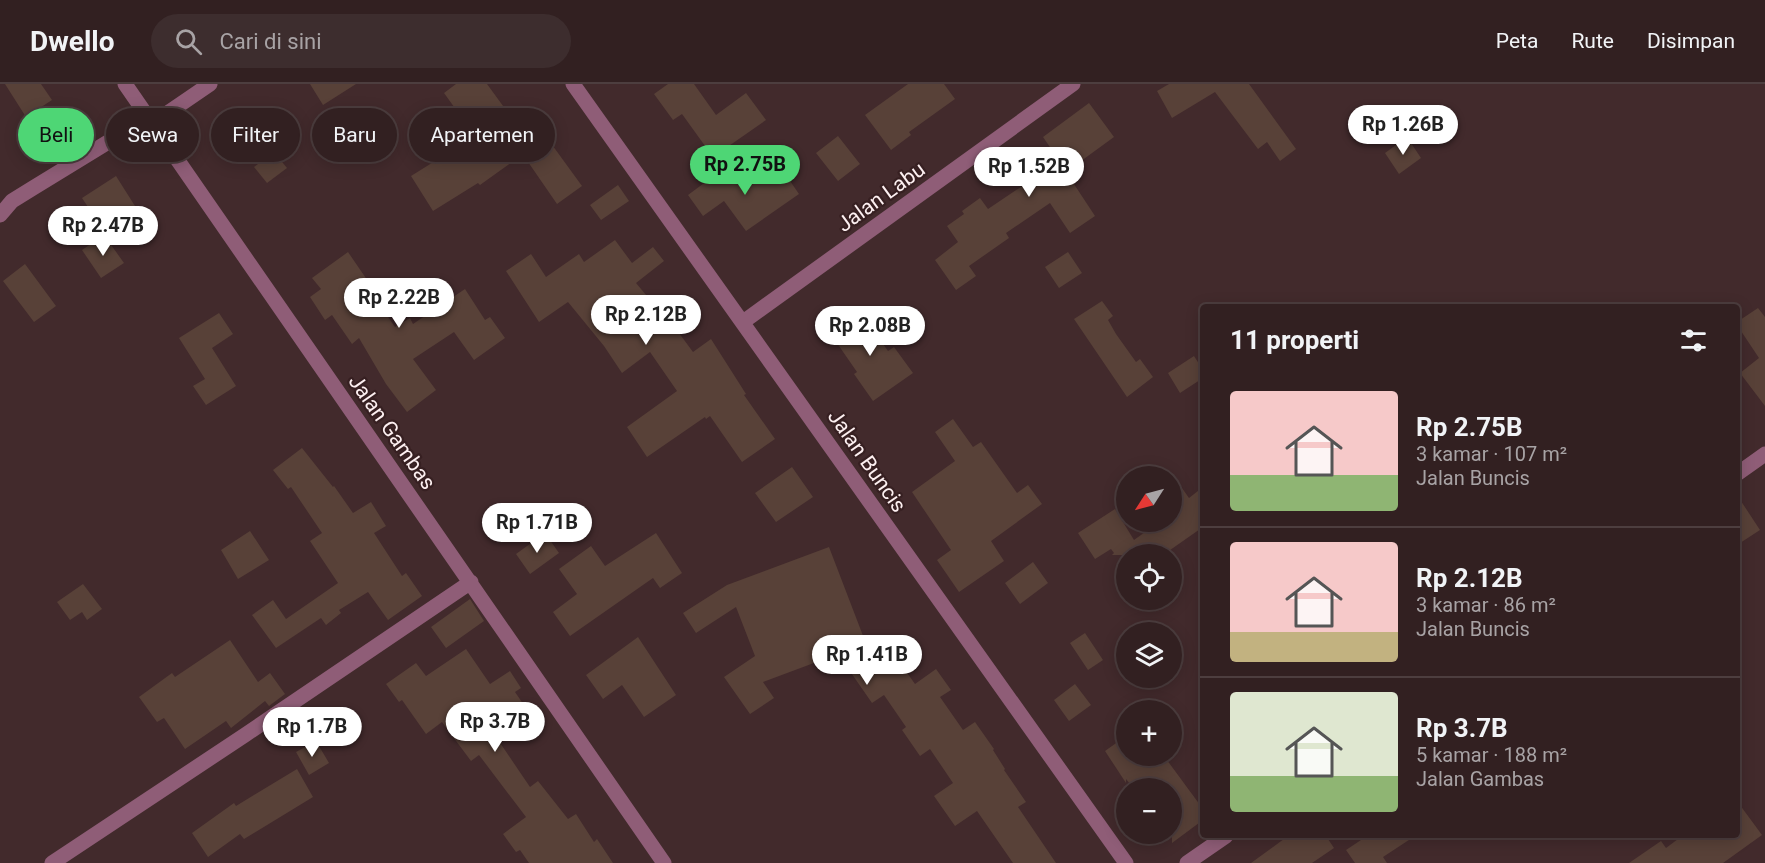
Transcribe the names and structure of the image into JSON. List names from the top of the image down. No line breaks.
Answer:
{"streets":{"street":["Jalan Labu","Jalan Gambas","Jalan Buncis"]},"crossings":[["Jalan Labu","Jalan Buncis"]],"north":"bottom left","page":{"header":"Dwello","search":"Cari di sini","nav":["Peta","Rute","Disimpan"],"price":["Rp 1.26B","Rp 2.75B","Rp 1.52B","Rp 2.47B","Rp 2.22B","Rp 2.12B","Rp 2.08B","Rp 1.71B","Rp 1.41B","Rp 3.7B","Rp 1.7B"],"chip":["Beli","Sewa","Filter","Baru","Apartemen"],"heading":"11 properti","list":[{"name":"Rp 2.75B","note":"3 kamar · 107 m² · Jalan Buncis"},{"name":"Rp 2.12B","note":"3 kamar · 86 m² · Jalan Buncis"},{"name":"Rp 3.7B","note":"5 kamar · 188 m² · Jalan Gambas"}],"map_buttons":["+","−"]}}
